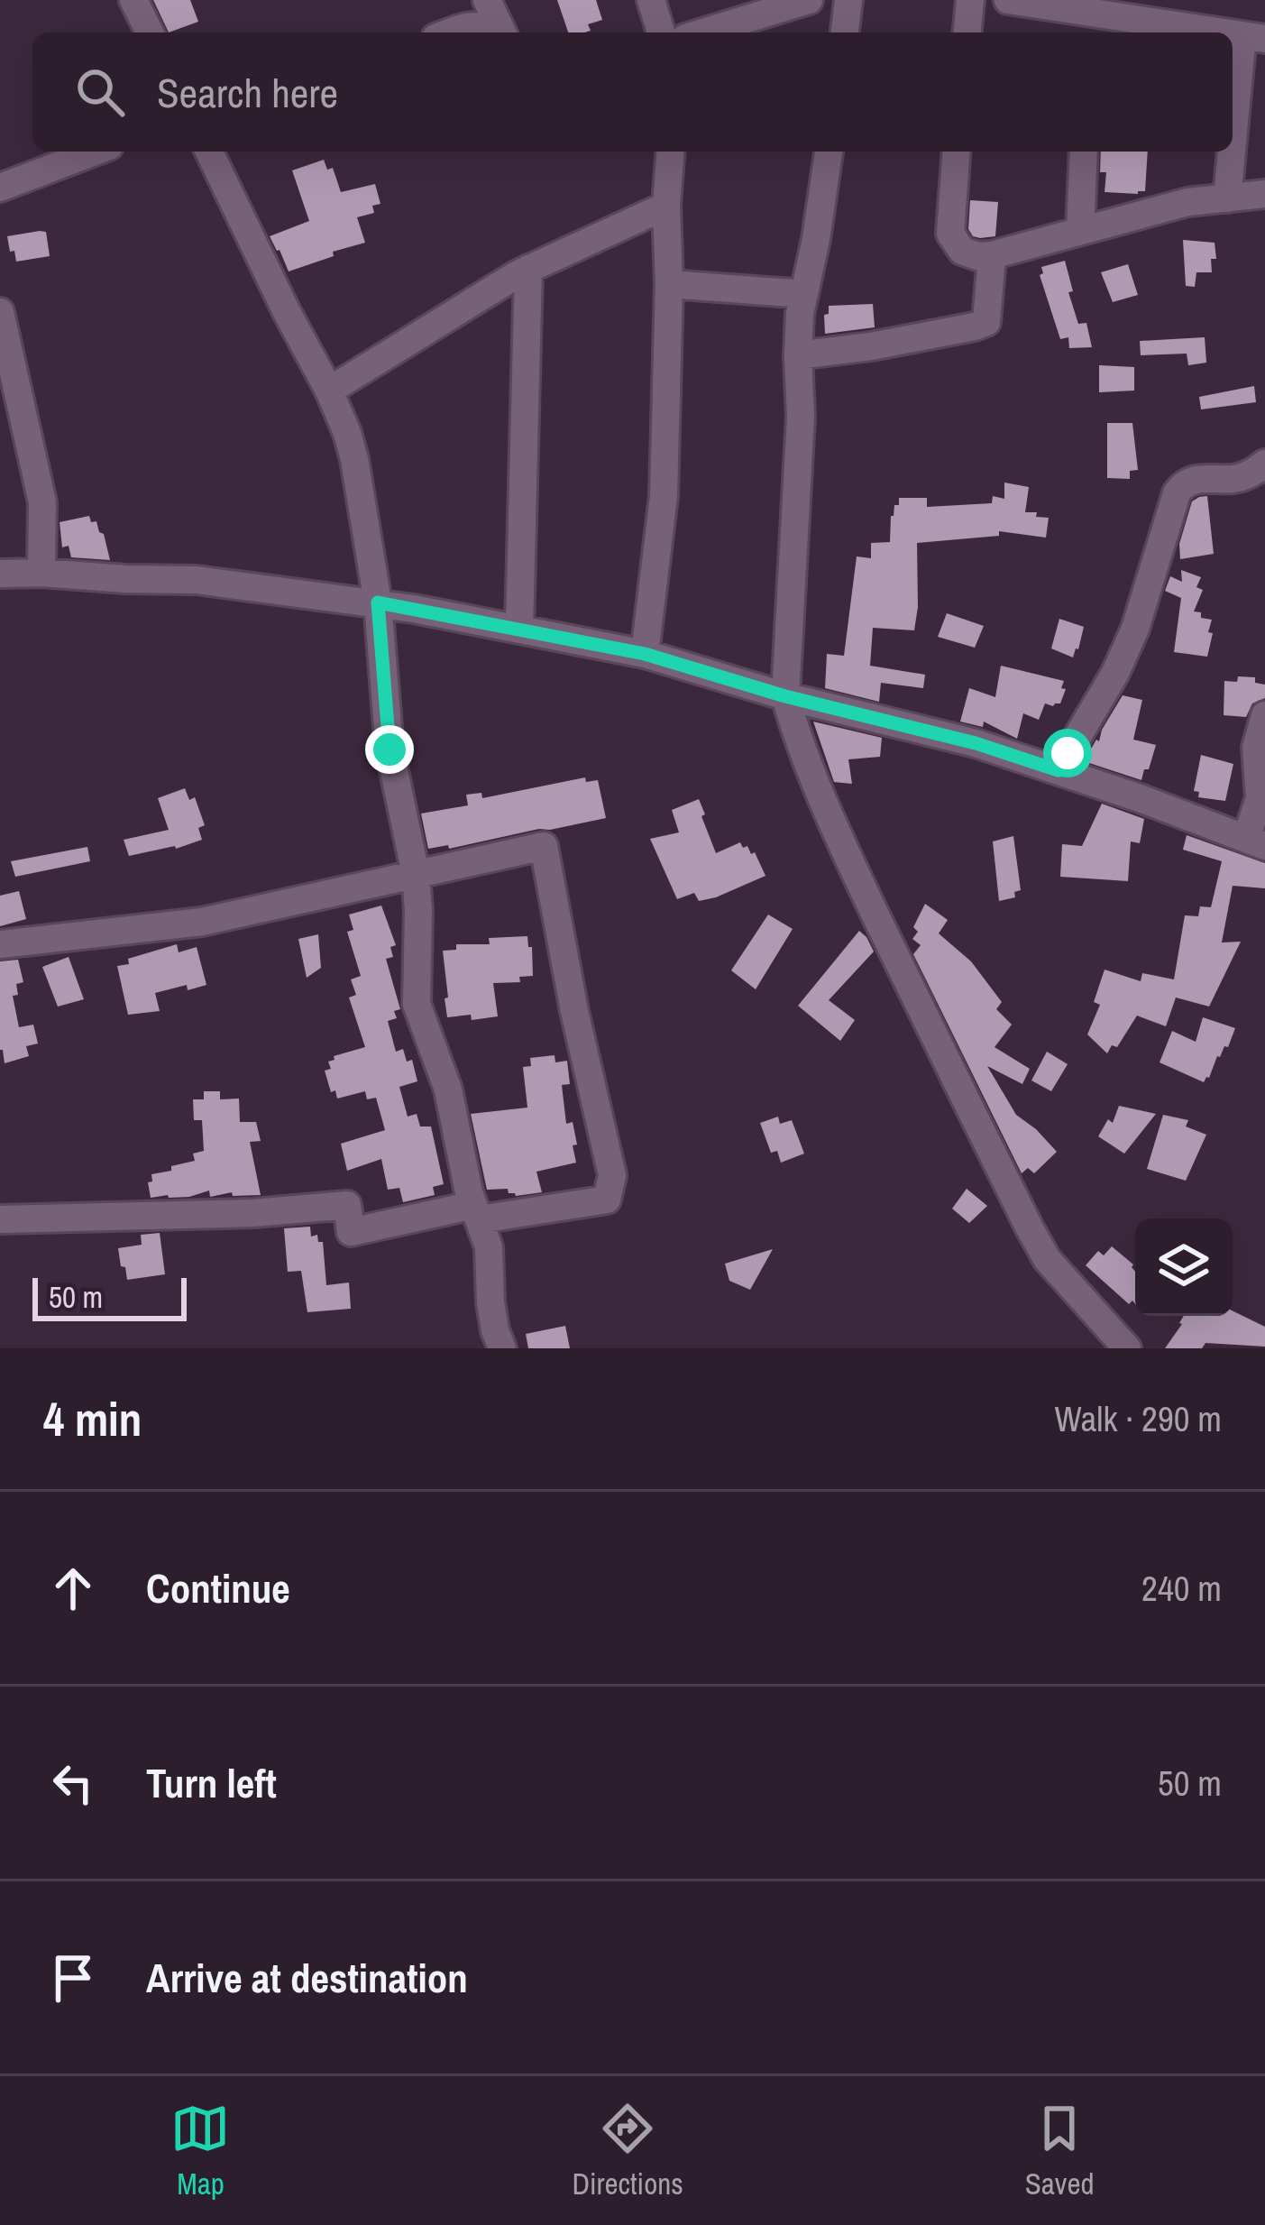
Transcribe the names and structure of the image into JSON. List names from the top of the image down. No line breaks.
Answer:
{"scale_bar":"50 m","page":{"search":"Search here","scale":"50 m","heading":["4 min","Walk · 290 m"],"list":[["Continue","240 m"],["Turn left","50 m"],"Arrive at destination"],"nav":["Map","Directions","Saved"]}}
